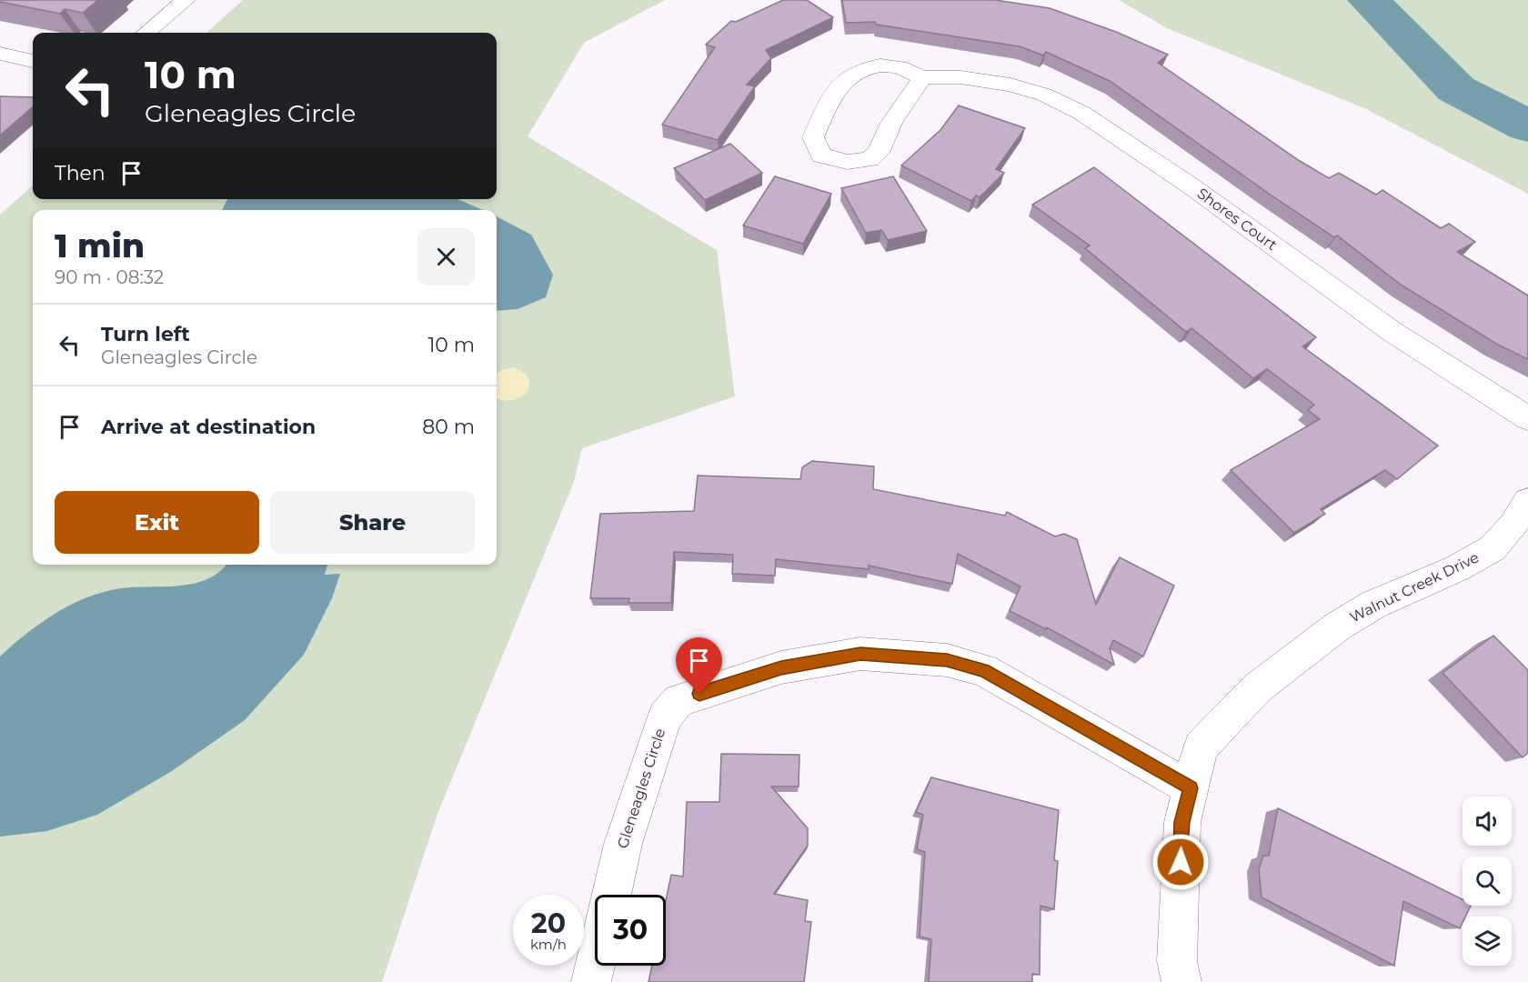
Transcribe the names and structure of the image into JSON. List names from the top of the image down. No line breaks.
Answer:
{"streets":{"street":["Shores Court","Walnut Creek Drive","Gleneagles Circle"]},"crossings":[["Walnut Creek Drive","Gleneagles Circle"]],"page":{"turn":["10 m","Gleneagles Circle"],"then":"Then","heading":["1 min","90 m · 08:32"],"list":[{"name":"Turn left","note":"Gleneagles Circle","value":"10 m"},{"name":"Arrive at destination","value":"80 m"}],"buttons":["Exit","Share"],"speed":"20 km/h","limit":"30"}}
